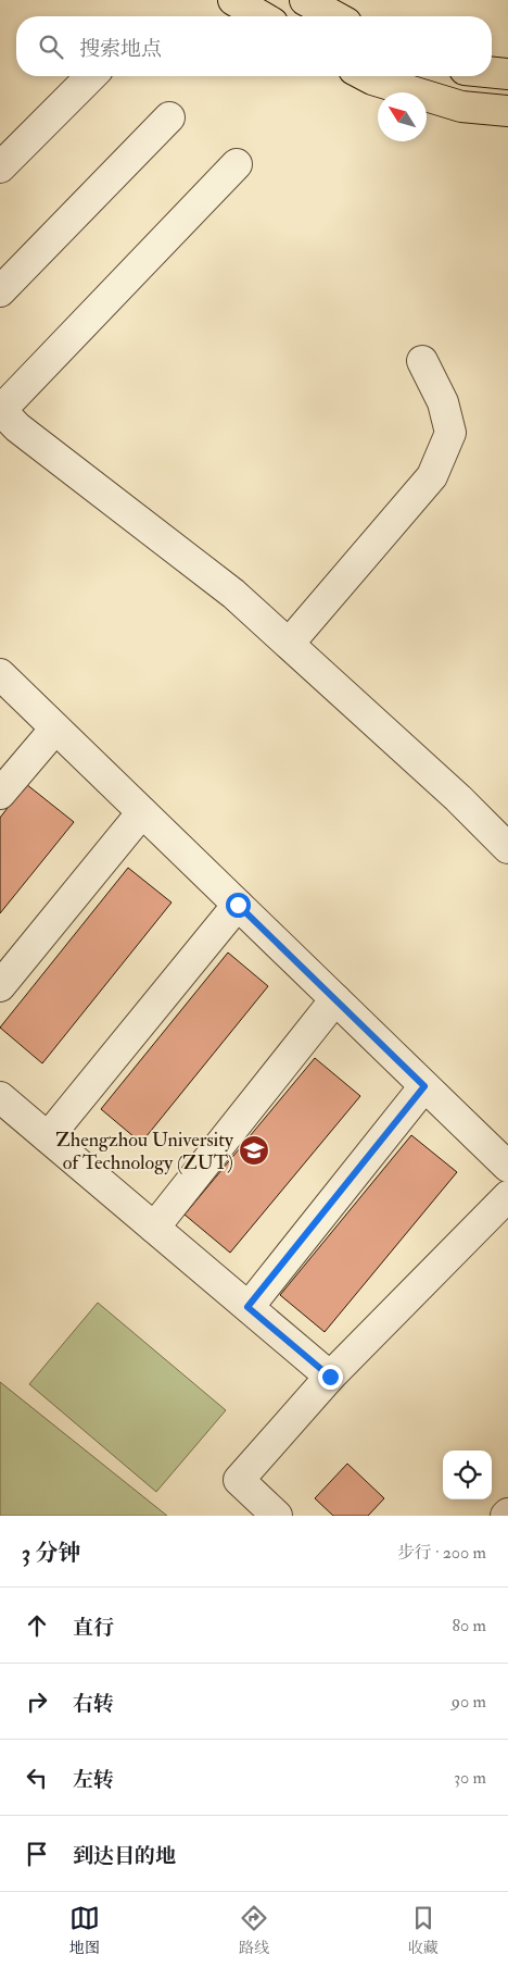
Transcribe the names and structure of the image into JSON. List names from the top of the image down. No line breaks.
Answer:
{"places":{"school or university":["Zhengzhou University of Technology (ZUT)"]},"north":"top left","page":{"search":"搜索地点","heading":["3 分钟","步行 · 200 m"],"list":[["直行","80 m"],["右转","90 m"],["左转","30 m"],"到达目的地"],"nav":["地图","路线","收藏"]}}
